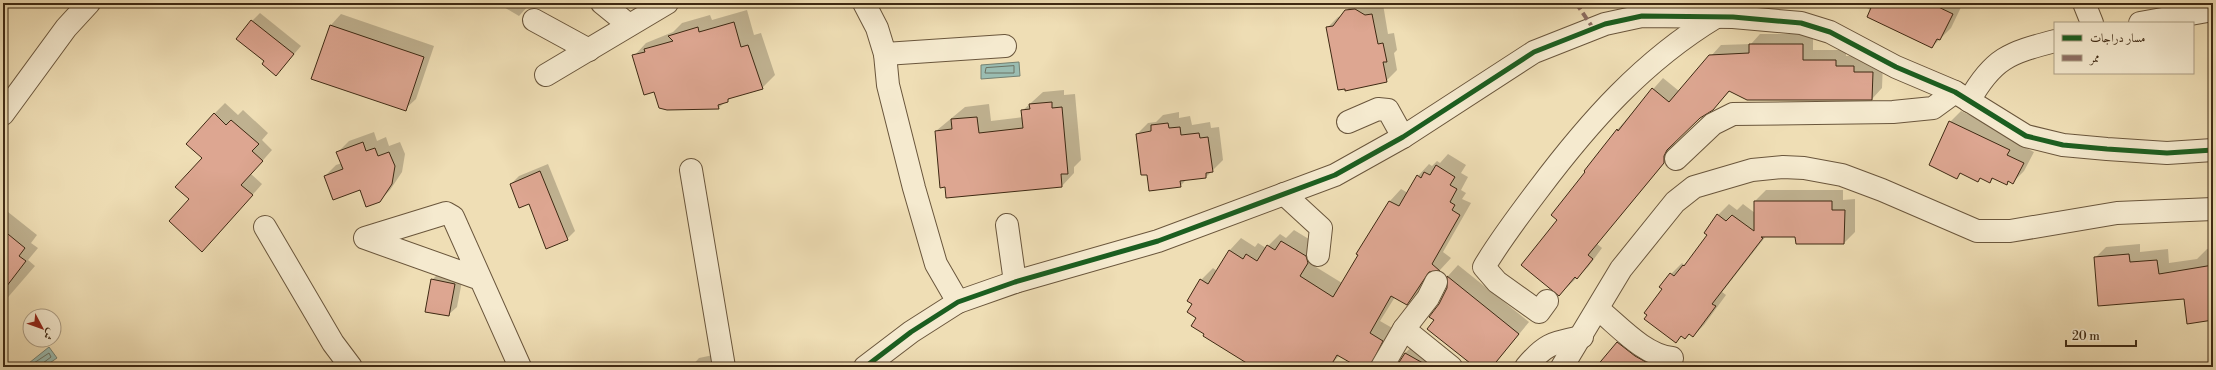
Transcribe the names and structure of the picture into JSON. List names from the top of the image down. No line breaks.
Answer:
{"legend":["مسار دراجات","ممر"],"scale_bar":"20 m","north":"bottom right"}
